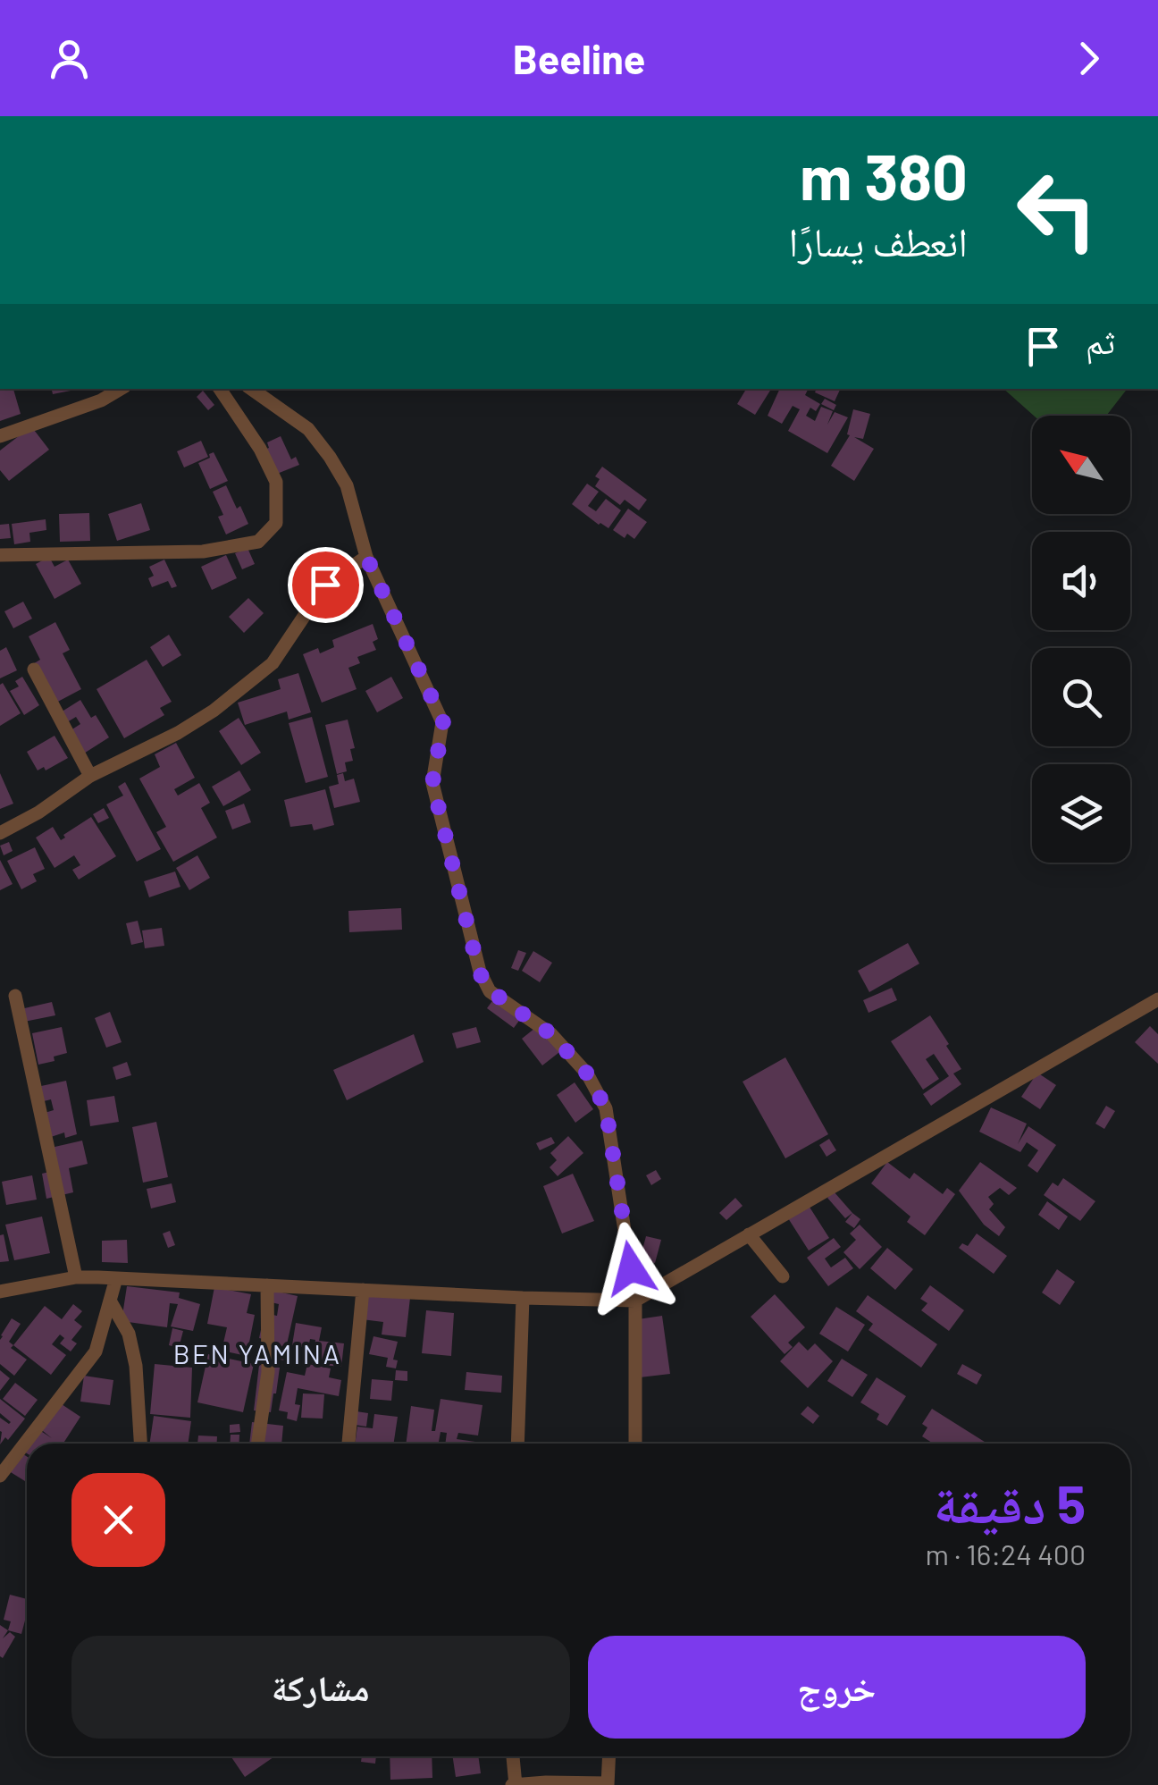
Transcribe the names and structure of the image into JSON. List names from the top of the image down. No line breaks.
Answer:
{"districts":["BEN YAMINA"],"north":"top left","page":{"header":"Beeline","turn":["380 m","انعطف يسارًا"],"then":"ثم","heading":["5 دقيقة","400 m · 16:24"],"buttons":["خروج","مشاركة"]}}
